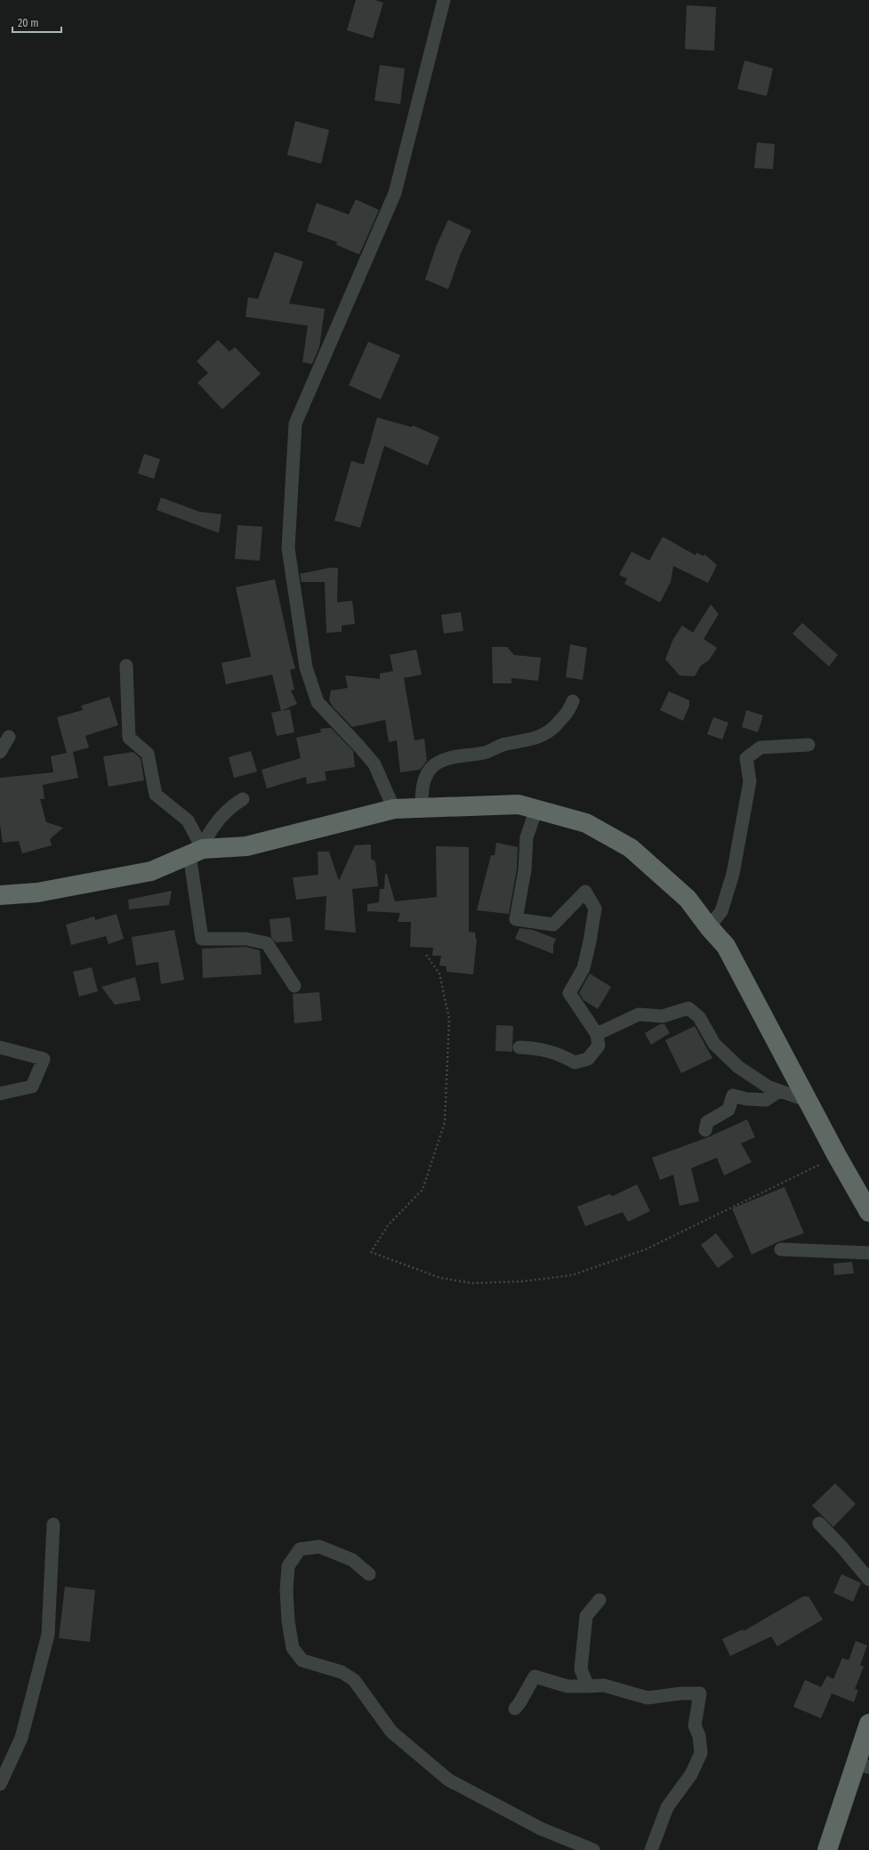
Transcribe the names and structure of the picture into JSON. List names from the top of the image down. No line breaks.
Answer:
{"scale_bar":"20 m"}
